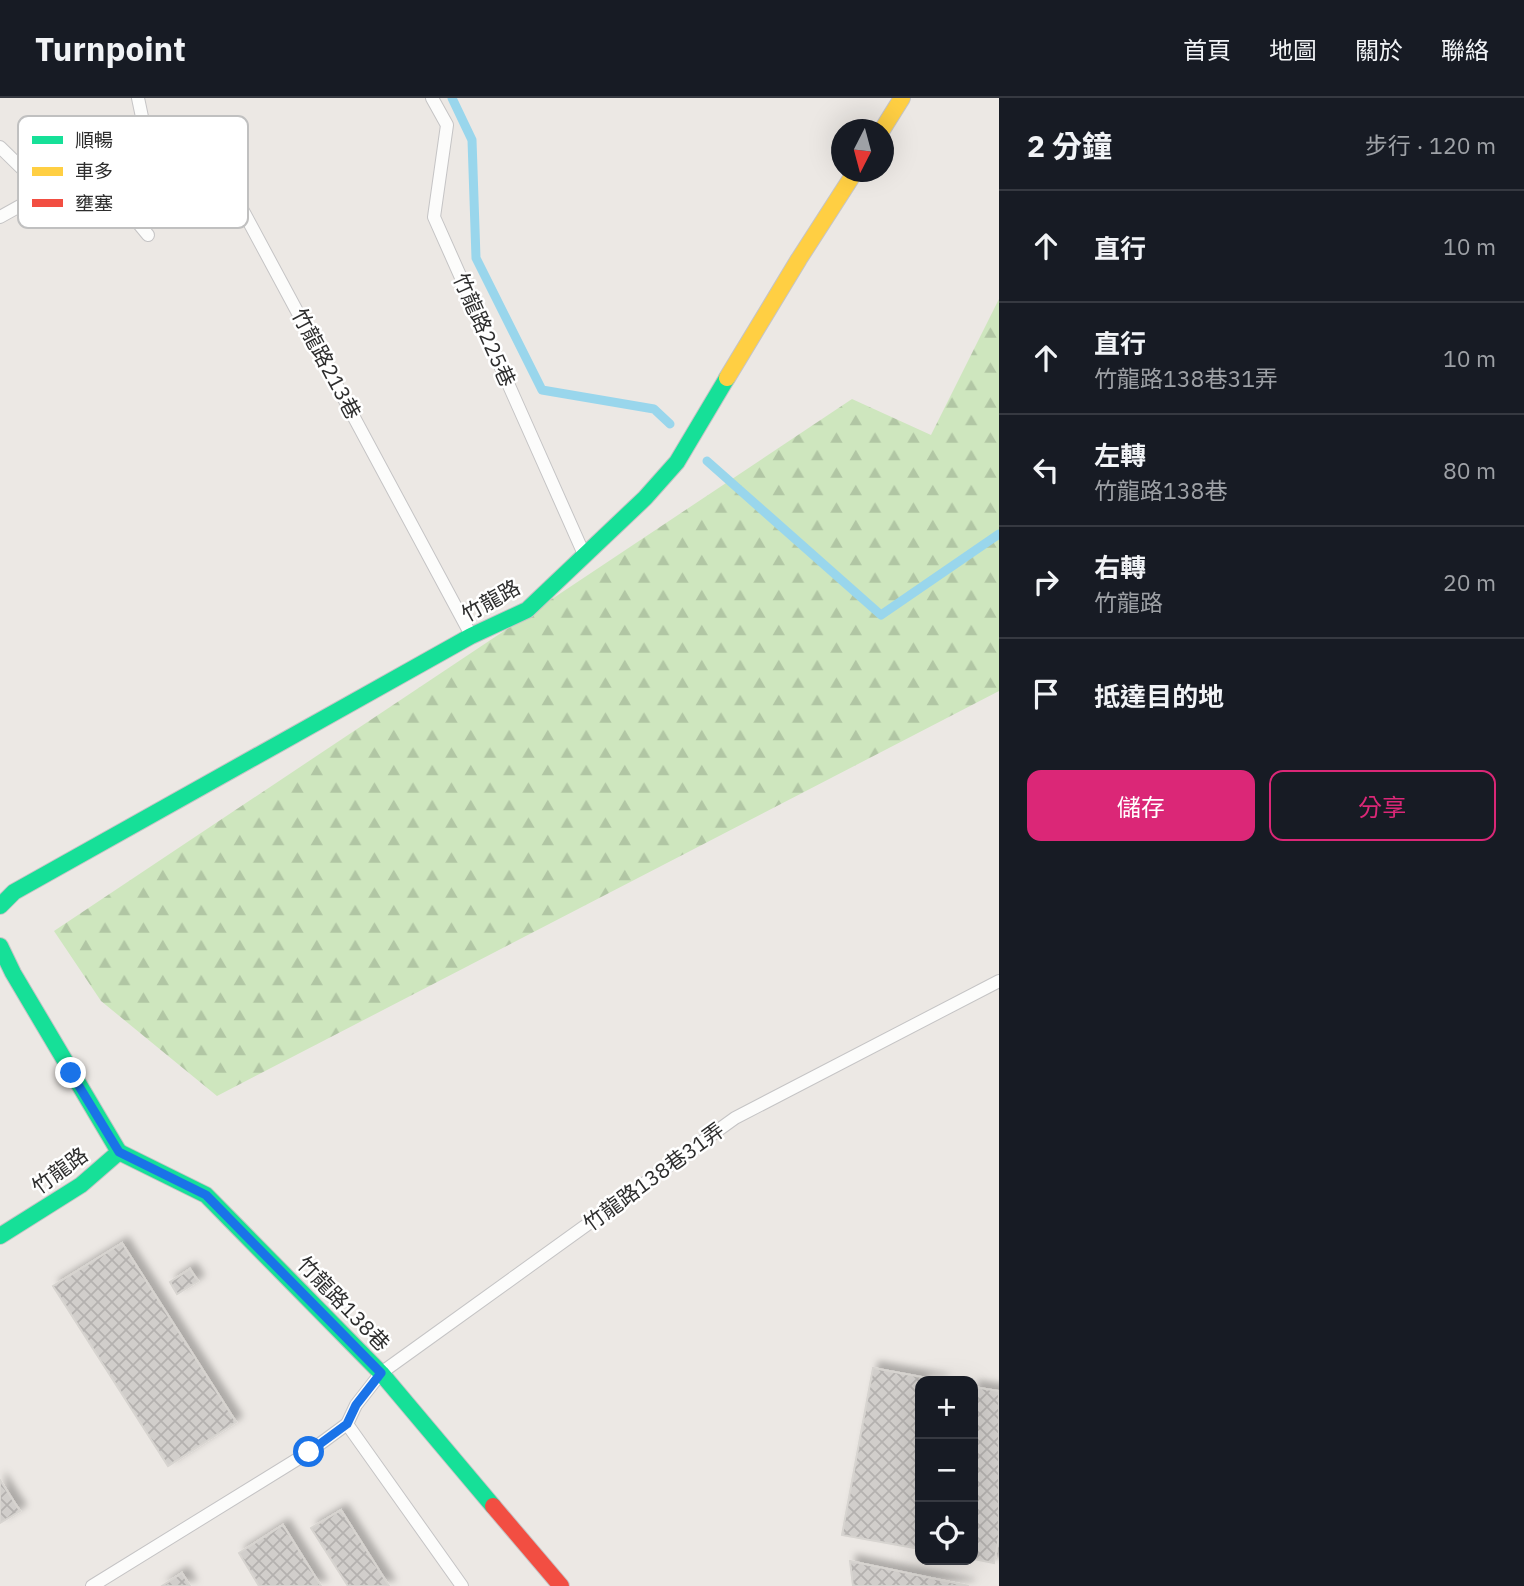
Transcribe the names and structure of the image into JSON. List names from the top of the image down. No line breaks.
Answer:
{"streets":{"street":["竹龍路","竹龍路138巷"],"lane":["竹龍路225巷","竹龍路213巷","竹龍路138巷31弄"]},"crossings":[["竹龍路225巷","竹龍路"],["竹龍路213巷","竹龍路"],["竹龍路","竹龍路138巷"],["竹龍路138巷31弄","竹龍路138巷"]],"legend":["順暢","車多","壅塞"],"north":"bottom","page":{"header":"Turnpoint","nav":["首頁","地圖","關於","聯絡"],"heading":["2 分鐘","步行 · 120 m"],"list":[["直行","10 m"],["直行","竹龍路138巷31弄","10 m"],["左轉","竹龍路138巷","80 m"],["右轉","竹龍路","20 m"],"抵達目的地"],"buttons":["儲存","分享"],"map_buttons":["+","−"]}}
